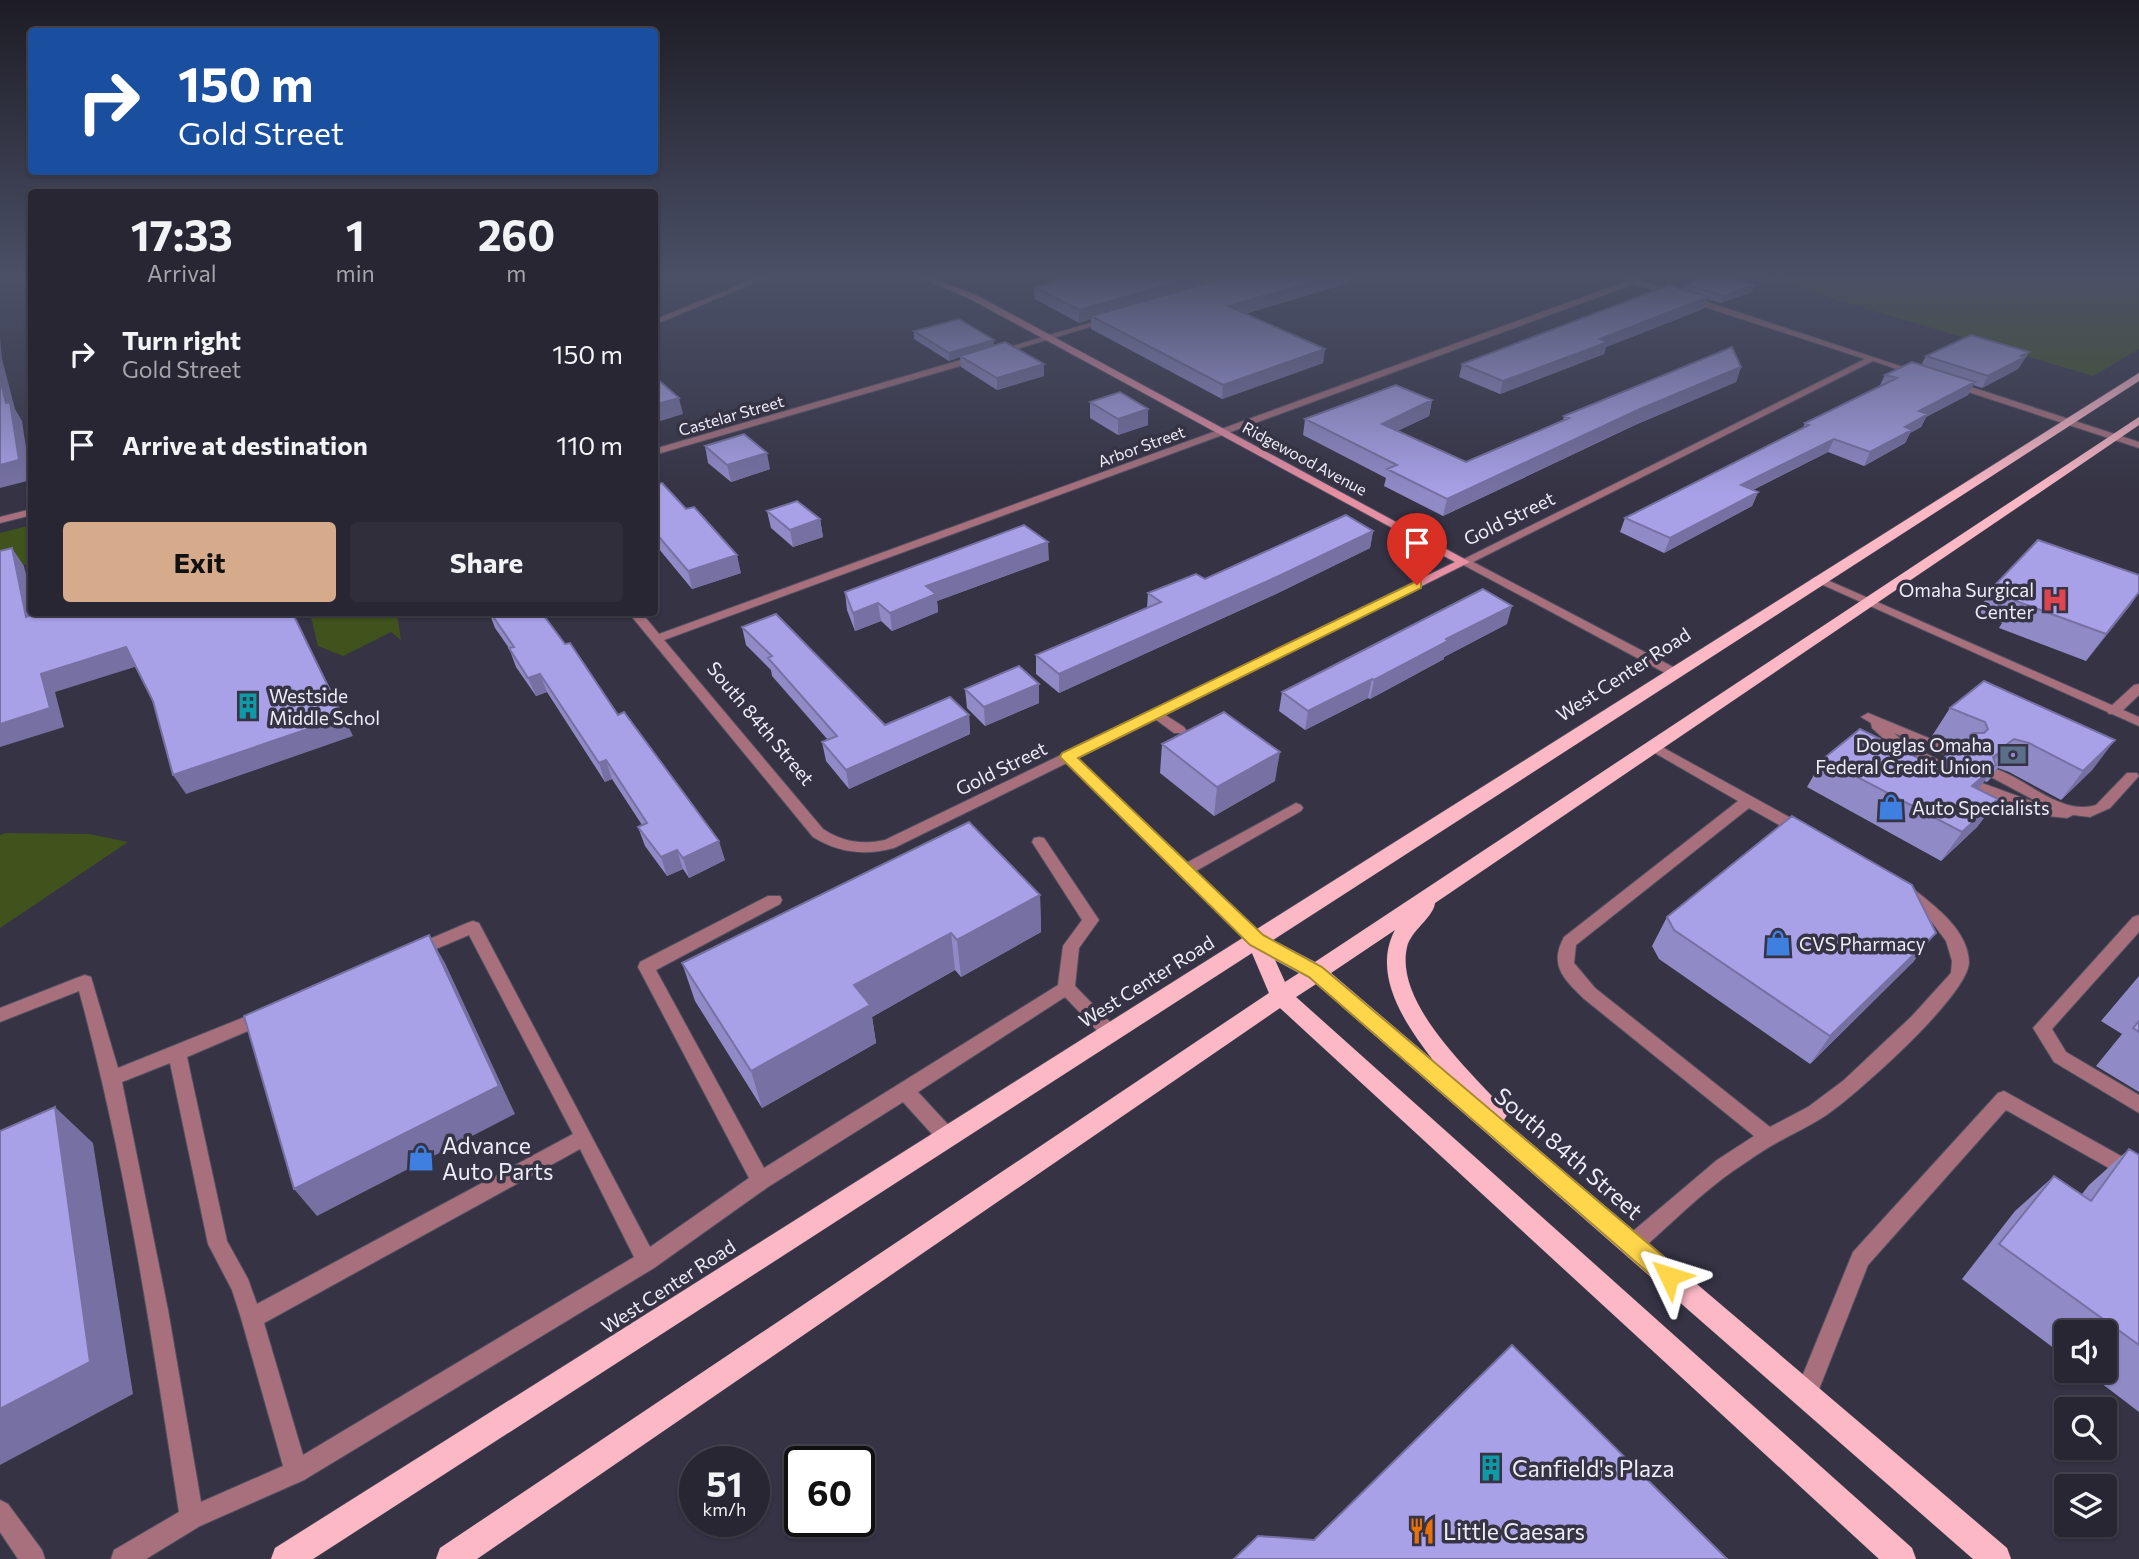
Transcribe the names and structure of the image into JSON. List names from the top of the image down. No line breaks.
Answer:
{"streets":{"main road":["Ridgewood Avenue","Gold Street","West Center Road","South 84th Street"],"street":["Castelar Street","Arbor Street"]},"crossings":[["Arbor Street","Ridgewood Avenue"],["Arbor Street","South 84th Street"],["Ridgewood Avenue","Gold Street"],["Ridgewood Avenue","West Center Road"],["Gold Street","South 84th Street"],["West Center Road","South 84th Street"]],"places":{"hospital":["Omaha Surgical Center"],"building":["Westside Middle Schol","Canfield's Plaza"],"bank":["Douglas Omaha Federal Credit Union"],"shop":["Auto Specialists","CVS Pharmacy","Advance Auto Parts"],"restaurant":["Little Caesars"]},"page":{"turn":["150 m","Gold Street"],"eta":["17:33","Arrival","1","min","260","m"],"list":[{"name":"Turn right","note":"Gold Street","value":"150 m"},{"name":"Arrive at destination","value":"110 m"}],"buttons":["Exit","Share"],"speed":"51 km/h","limit":"60"}}
